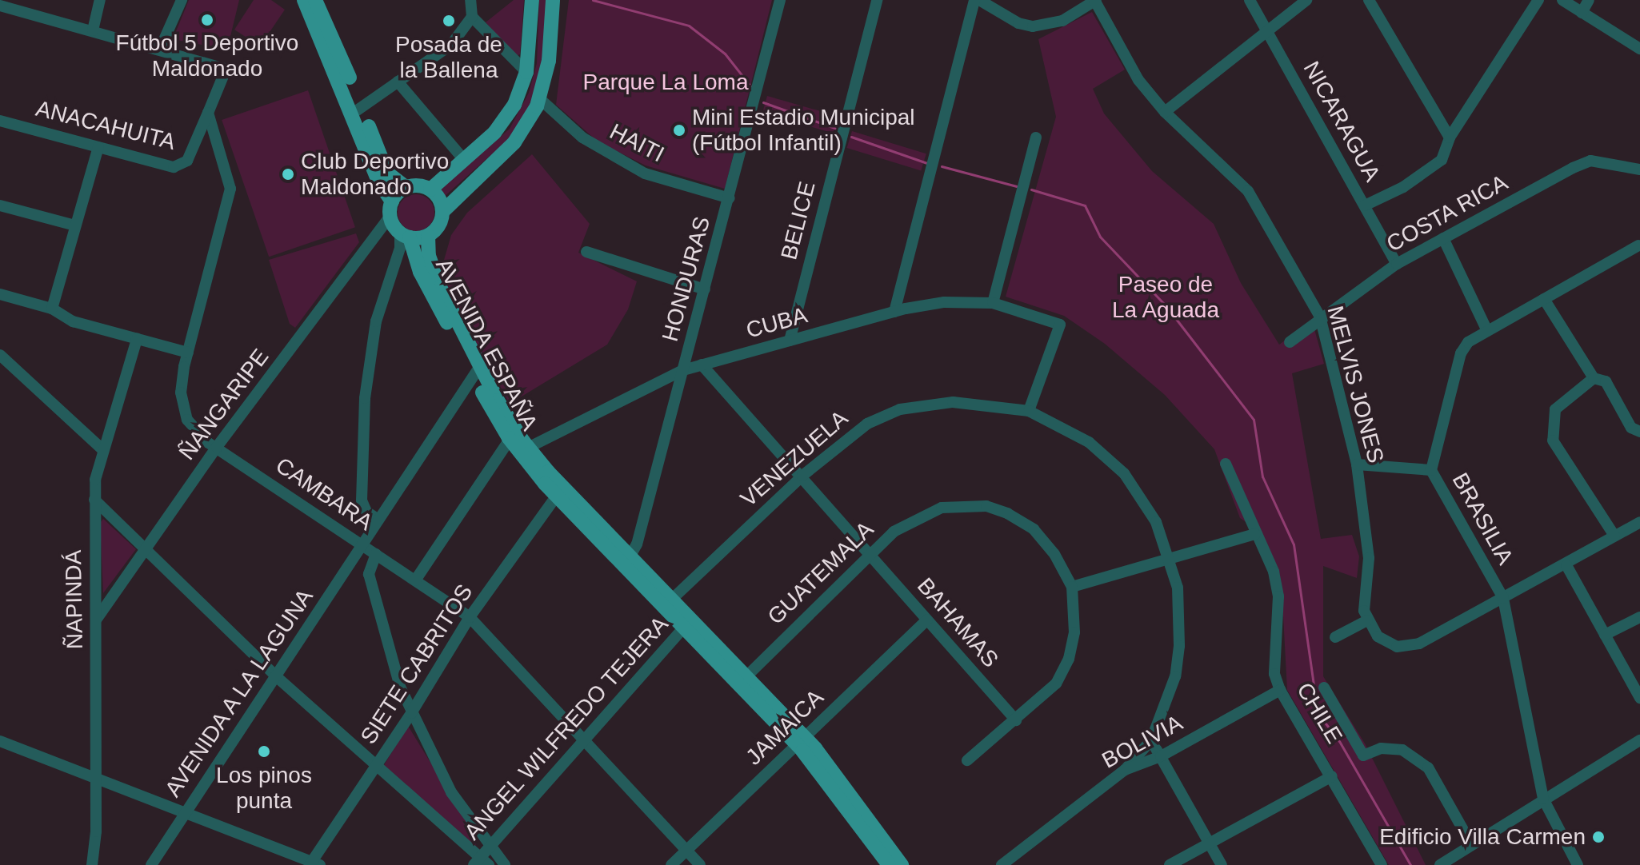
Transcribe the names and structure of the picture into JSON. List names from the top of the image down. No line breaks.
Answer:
{"streets":{"main road":["AVENIDA ESPAÑA"],"street":["NICARAGUA","ANACAHUITA","HAITI","COSTA RICA","BELICE","HONDURAS","CUBA","MELVIS JONES","ÑANGARIPE","VENEZUELA","CAMBARA","BRASILIA","GUATEMALA","ÑAPINDÁ","BAHAMAS","SIETE CABRITOS","AVENIDA A LA LAGUNA","CHILE","JAMAICA","ANGEL WILFREDO TEJERA","BOLIVIA"]},"crossings":[["NICARAGUA","COSTA RICA"],["ANACAHUITA","CAMBARA"],["HAITI","HONDURAS"],["COSTA RICA","MELVIS JONES"],["BELICE","CUBA"],["HONDURAS","CUBA"],["HONDURAS","AVENIDA ESPAÑA"],["CUBA","AVENIDA ESPAÑA"],["CUBA","VENEZUELA"],["CUBA","BAHAMAS"],["AVENIDA ESPAÑA","ÑANGARIPE"],["AVENIDA ESPAÑA","VENEZUELA"],["AVENIDA ESPAÑA","GUATEMALA"],["AVENIDA ESPAÑA","SIETE CABRITOS"],["AVENIDA ESPAÑA","AVENIDA A LA LAGUNA"],["AVENIDA ESPAÑA","JAMAICA"],["AVENIDA ESPAÑA","ANGEL WILFREDO TEJERA"],["ÑANGARIPE","CAMBARA"],["ÑANGARIPE","ÑAPINDÁ"],["VENEZUELA","BAHAMAS"],["VENEZUELA","BOLIVIA"],["CAMBARA","SIETE CABRITOS"],["CAMBARA","AVENIDA A LA LAGUNA"],["CAMBARA","JAMAICA"],["CAMBARA","ANGEL WILFREDO TEJERA"],["GUATEMALA","BAHAMAS"],["BAHAMAS","JAMAICA"],["CHILE","BOLIVIA"]],"parks":["Parque La Loma","Paseo de La Aguada"],"places":["Fútbol 5 Deportivo Maldonado","Posada de la Ballena","Mini Estadio Municipal (Fútbol Infantil)","Club Deportivo Maldonado","Los pinos punta","Edificio Villa Carmen"]}
